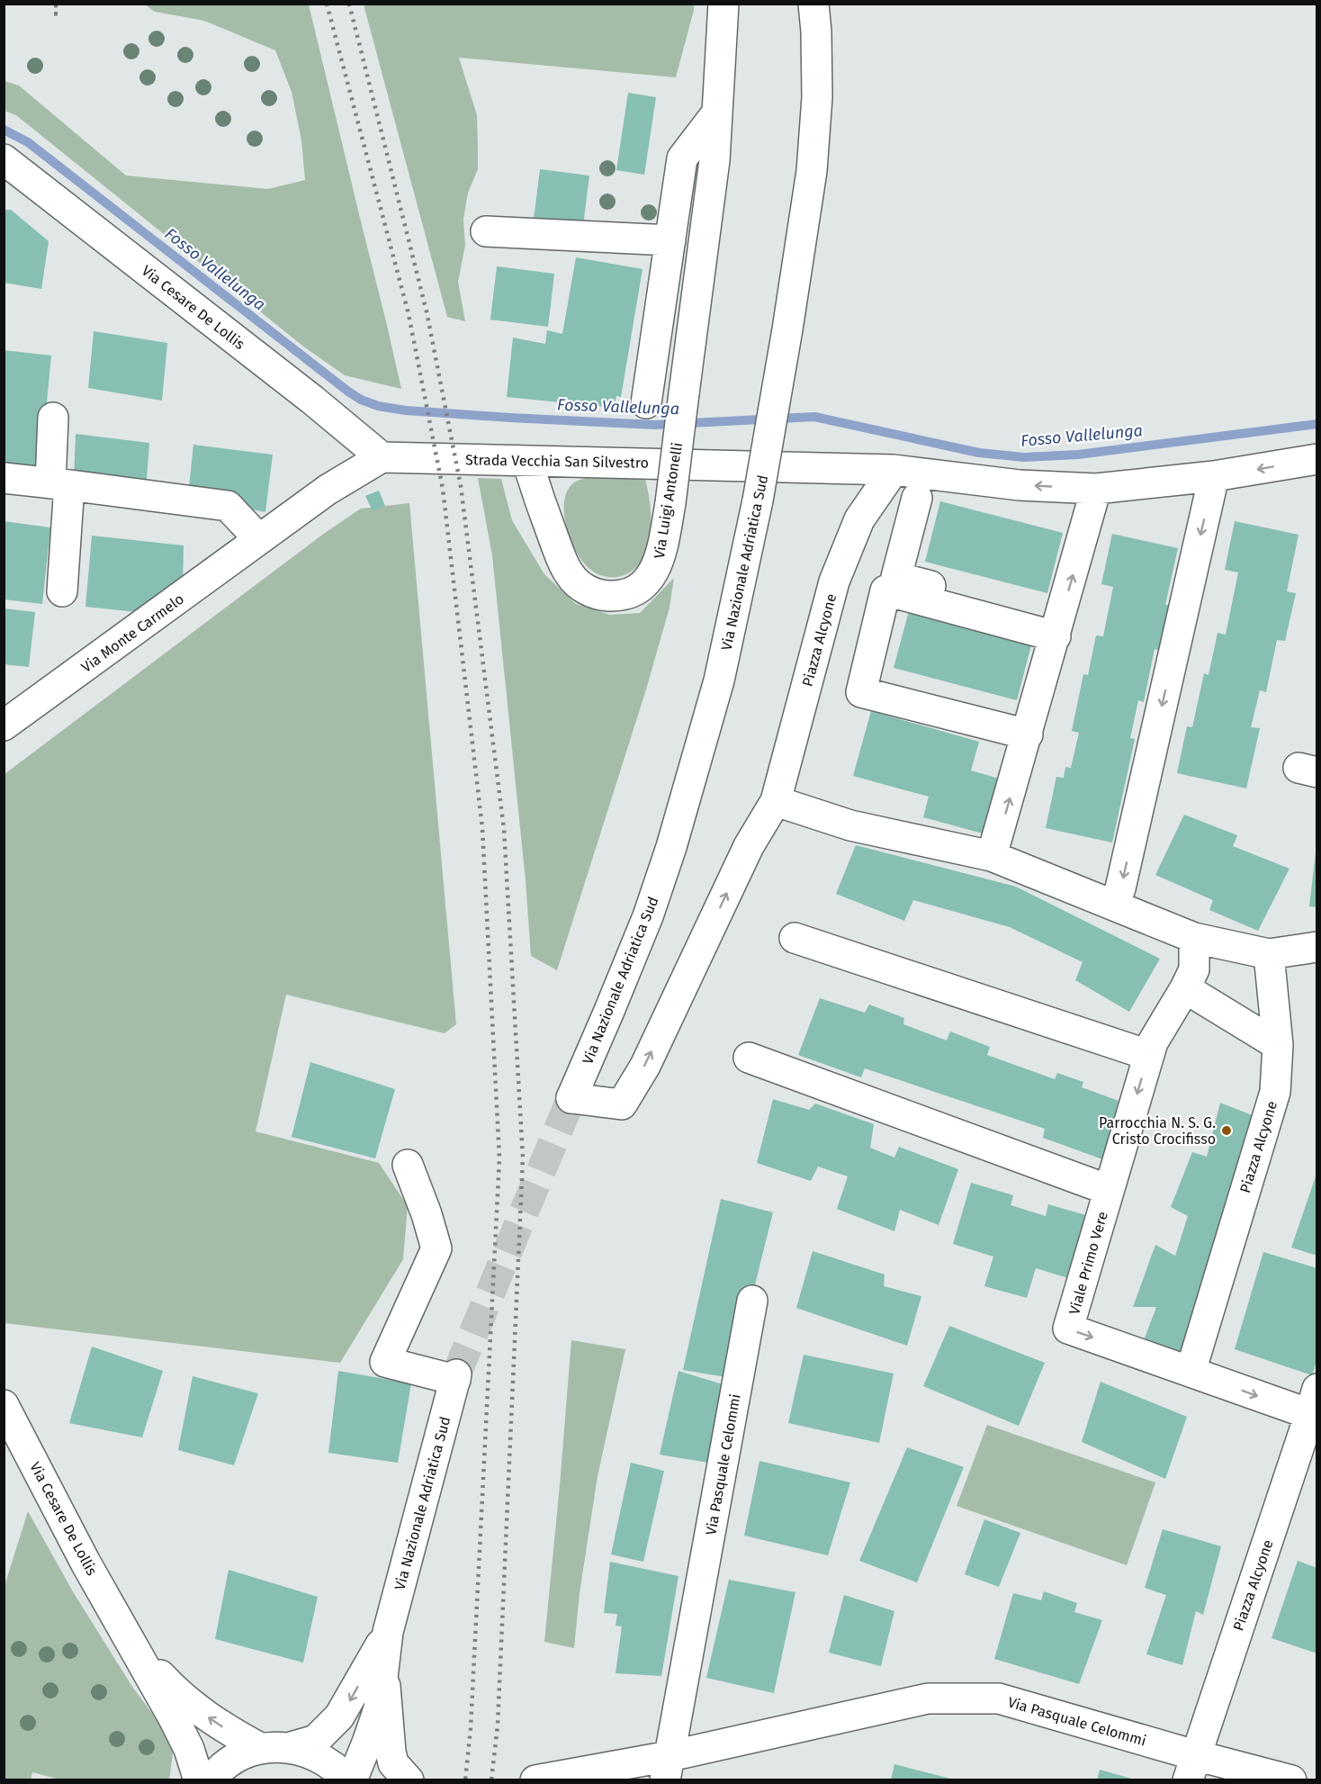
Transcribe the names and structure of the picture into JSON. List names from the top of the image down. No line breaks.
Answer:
{"streets":{"street":["Via Cesare De Lollis","Strada Vecchia San Silvestro","Via Luigi Antonelli","Via Nazionale Adriatica Sud","Via Monte Carmelo","Piazza Alcyone","Viale Primo Vere","Via Pasquale Celommi"]},"crossings":[["Via Cesare De Lollis","Strada Vecchia San Silvestro"],["Via Cesare De Lollis","Via Monte Carmelo"],["Strada Vecchia San Silvestro","Via Luigi Antonelli"],["Strada Vecchia San Silvestro","Via Monte Carmelo"],["Strada Vecchia San Silvestro","Piazza Alcyone"],["Via Nazionale Adriatica Sud","Piazza Alcyone"],["Piazza Alcyone","Viale Primo Vere"],["Piazza Alcyone","Via Pasquale Celommi"]],"water":["Fosso Vallelunga"],"places":["Parrocchia N. S. G. Cristo Crocifisso"]}
